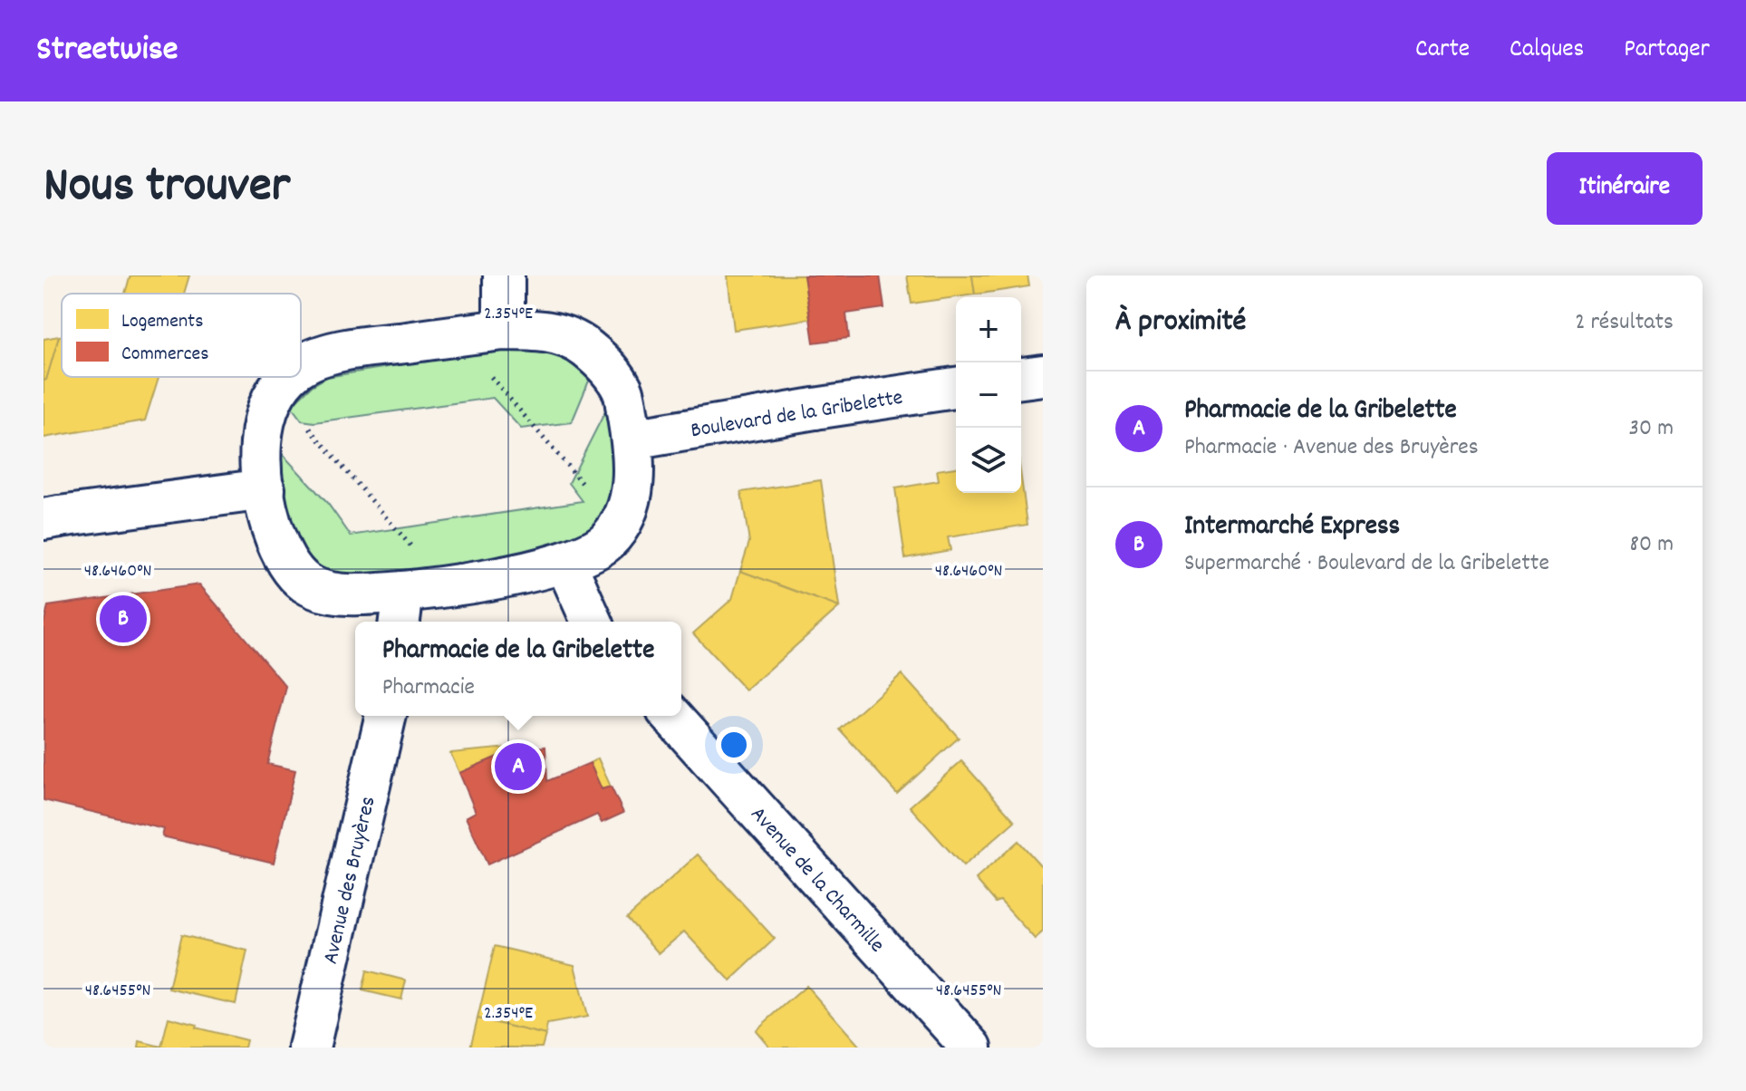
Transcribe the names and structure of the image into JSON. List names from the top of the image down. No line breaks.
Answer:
{"streets":{"street":["Boulevard de la Gribelette","Avenue des Bruyères","Avenue de la Charmille"]},"legend":["Logements","Commerces"],"page":{"header":"Streetwise","nav":["Carte","Calques","Partager"],"title":"Nous trouver","buttons":"Itinéraire","heading":["À proximité","2 résultats"],"map_buttons":["+","−"],"list":[{"mark":"A","name":"Pharmacie de la Gribelette","note":"Pharmacie · Avenue des Bruyères","value":"30 m"},{"mark":"B","name":"Intermarché Express","note":"Supermarché · Boulevard de la Gribelette","value":"80 m"}],"pins":["B","A"],"popup":["Pharmacie de la Gribelette","Pharmacie"]},"coordinates":["2.354°E","48.6460°N","48.6455°N"]}
